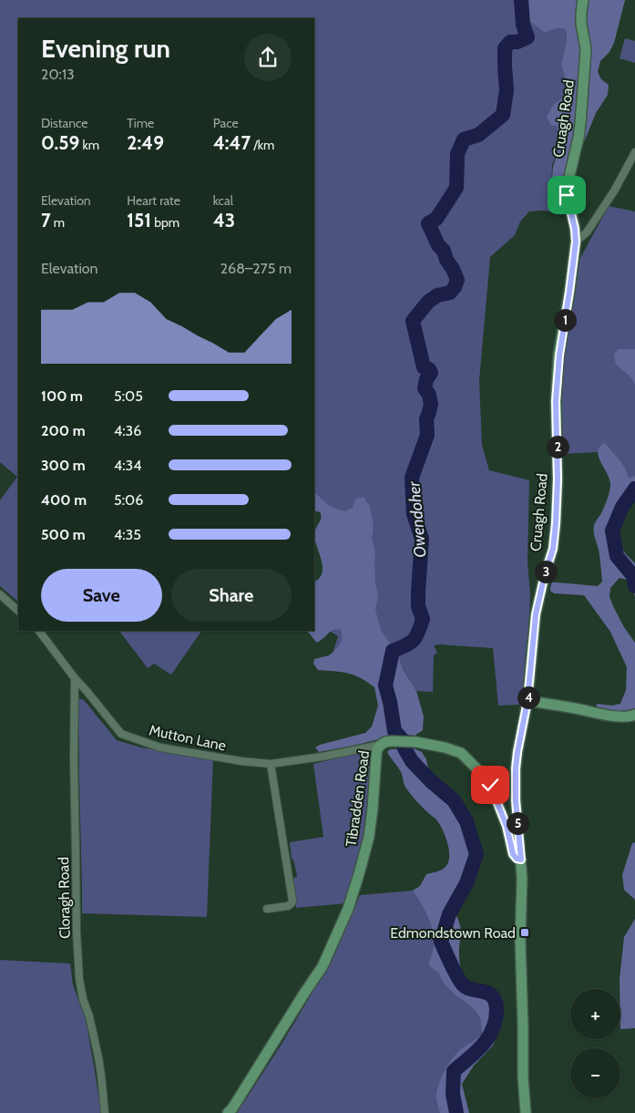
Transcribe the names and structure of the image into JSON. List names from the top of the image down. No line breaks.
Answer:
{"streets":{"main road":["Cruagh Road","Tibradden Road"],"street":["Mutton Lane","Cloragh Road"]},"crossings":[["Mutton Lane","Tibradden Road"],["Mutton Lane","Cloragh Road"]],"water":["Owendoher"],"places":{"transit":["Edmondstown Road"]},"page":{"heading":["Evening run","20:13"],"stats":[["Distance","0.59 km"],["Time","2:49"],["Pace","4:47 /km"],["Elevation","7 m"],["Heart rate","151 bpm"],["kcal","43"]],"chart":["Elevation","268–275 m"],"pins":["1","2","3","4","5"],"list":[{"name":"100 m","note":"5:05"},{"name":"200 m","note":"4:36"},{"name":"300 m","note":"4:34"},{"name":"400 m","note":"5:06"},{"name":"500 m","note":"4:35"}],"buttons":["Save","Share"],"map_buttons":["+","−"]}}
